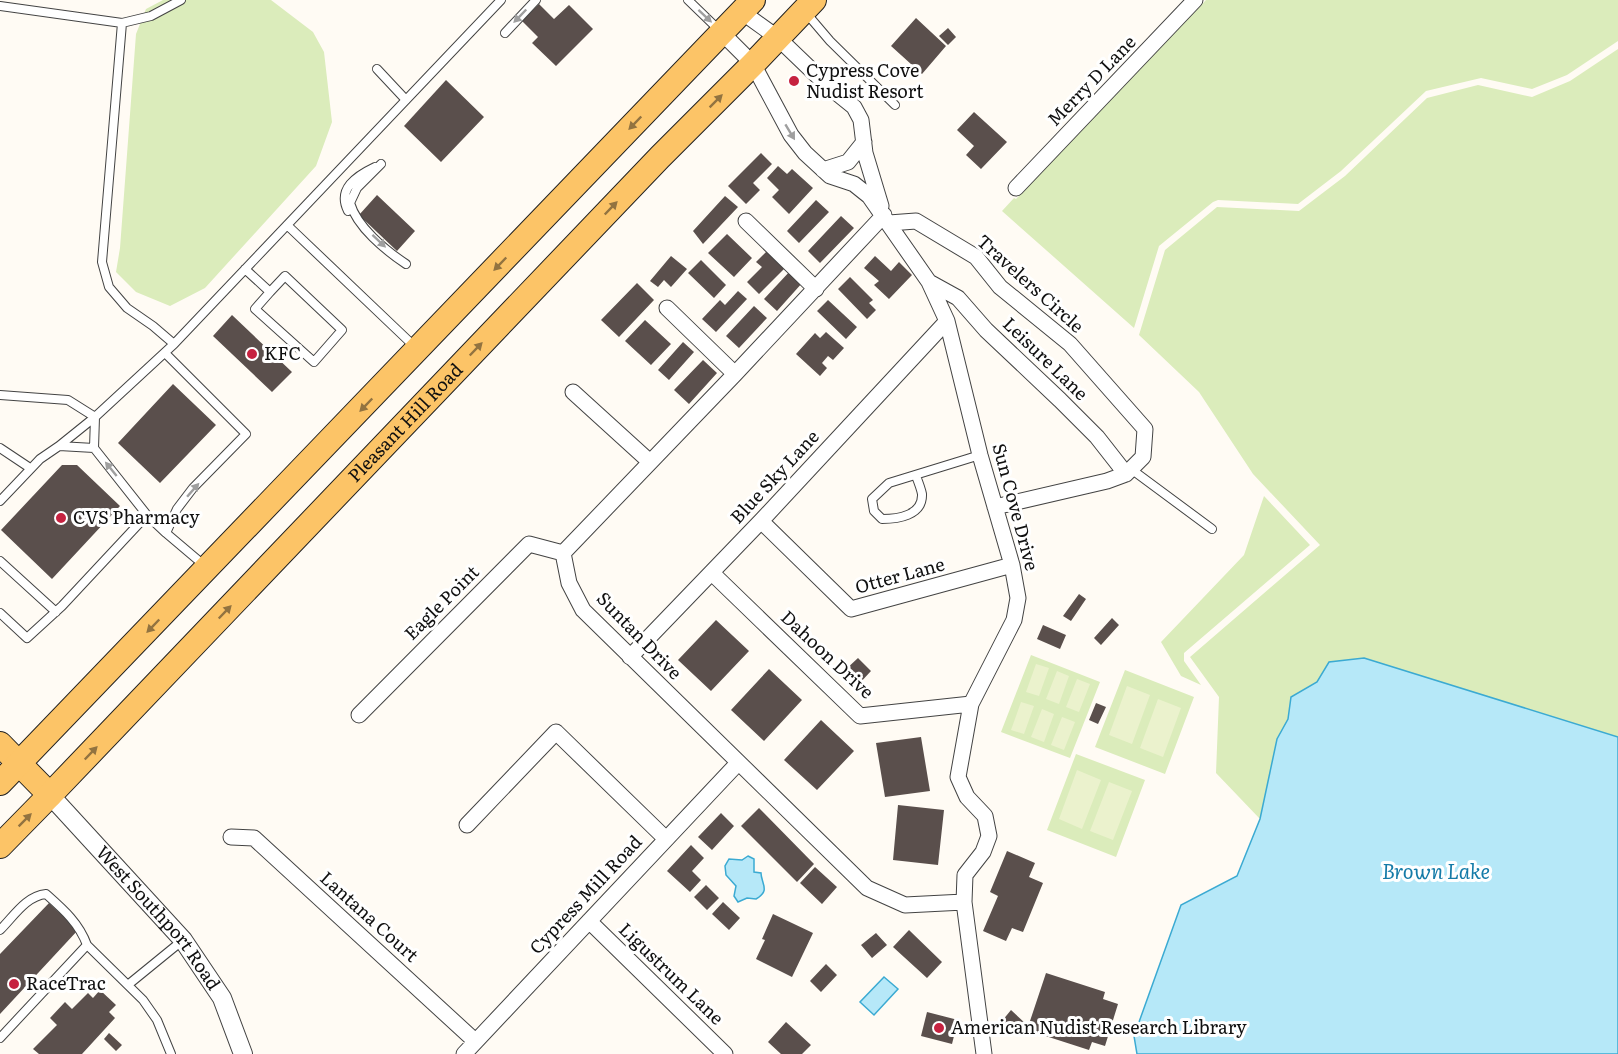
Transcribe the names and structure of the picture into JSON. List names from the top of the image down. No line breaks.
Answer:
{"streets":{"main road":["Pleasant Hill Road"],"street":["Merry D Lane","Travelers Circle","Leisure Lane","Blue Sky Lane","Sun Cove Drive","Otter Lane","Eagle Point","Suntan Drive","Dahoon Drive","Cypress Mill Road","Lantana Court","West Southport Road","Ligustrum Lane"]},"crossings":[["Travelers Circle","Leisure Lane"],["Travelers Circle","Sun Cove Drive"],["Leisure Lane","Sun Cove Drive"],["Pleasant Hill Road","Sun Cove Drive"],["Pleasant Hill Road","West Southport Road"],["Blue Sky Lane","Sun Cove Drive"],["Blue Sky Lane","Otter Lane"],["Blue Sky Lane","Suntan Drive"],["Blue Sky Lane","Dahoon Drive"],["Sun Cove Drive","Otter Lane"],["Sun Cove Drive","Suntan Drive"],["Sun Cove Drive","Dahoon Drive"],["Eagle Point","Suntan Drive"],["Suntan Drive","Cypress Mill Road"],["Cypress Mill Road","Lantana Court"],["Cypress Mill Road","Ligustrum Lane"]],"water":["Brown Lake"],"places":["Cypress Cove Nudist Resort","KFC","CVS Pharmacy","RaceTrac","American Nudist Research Library"]}
